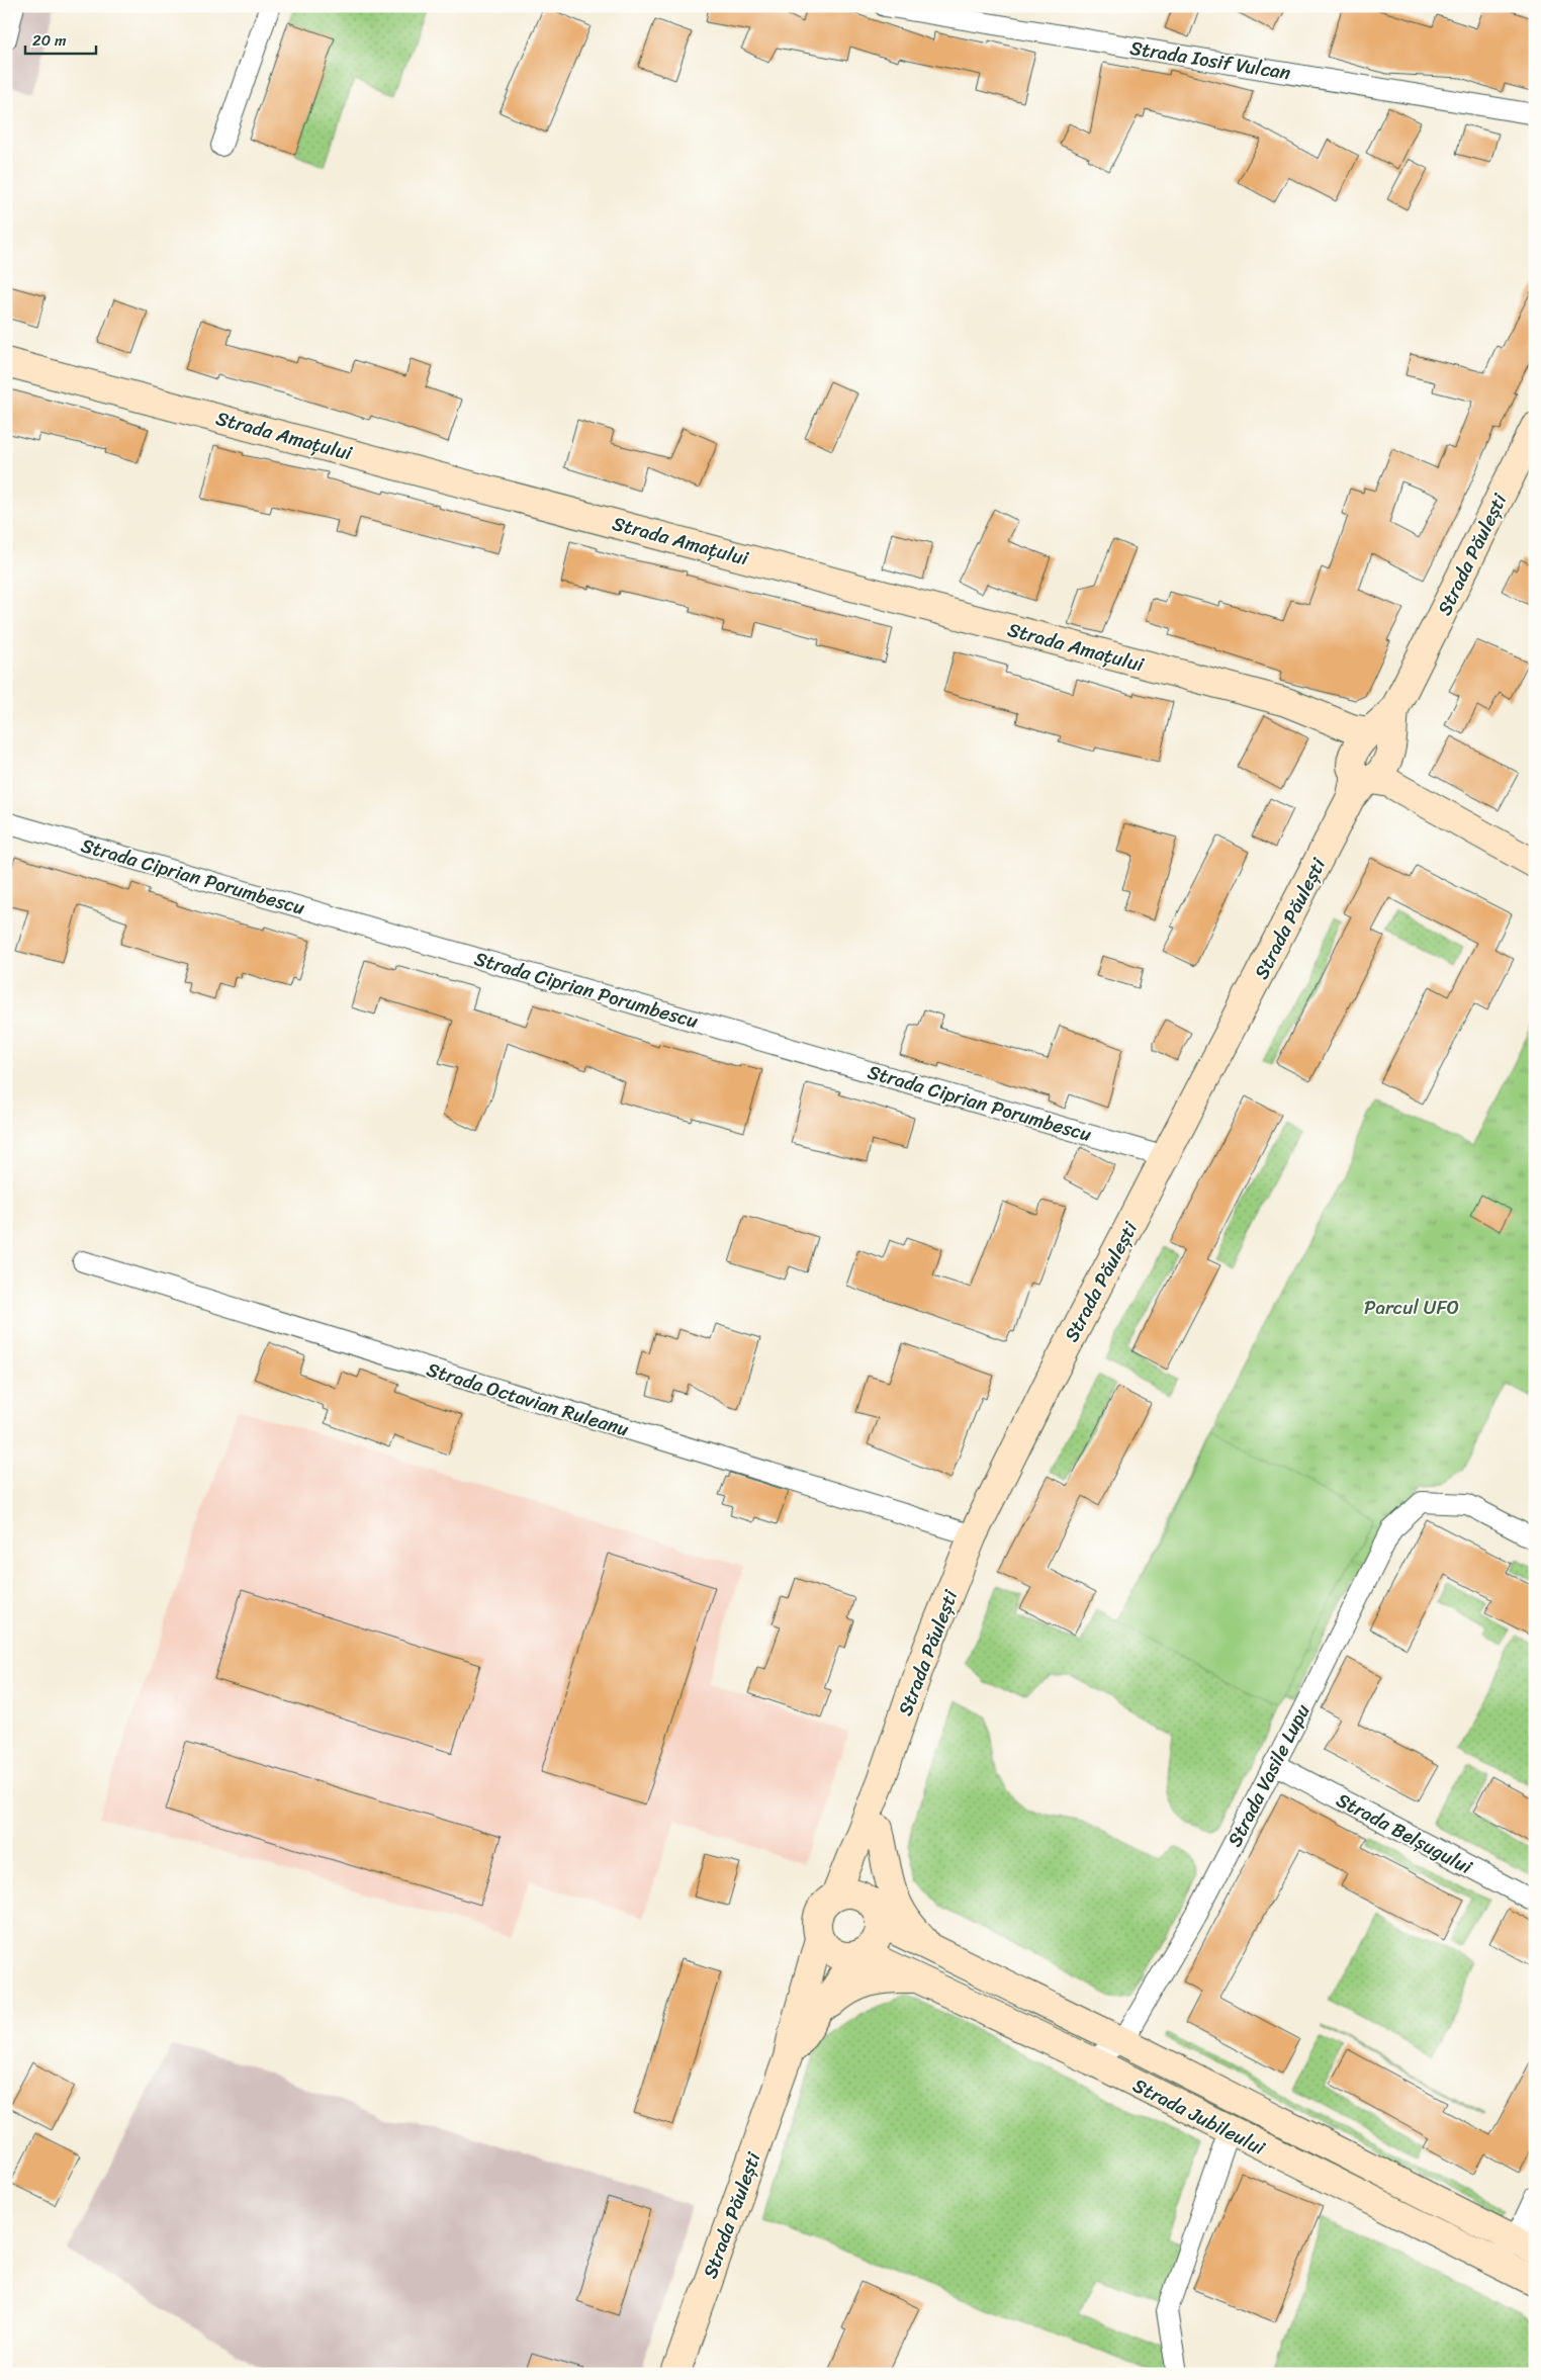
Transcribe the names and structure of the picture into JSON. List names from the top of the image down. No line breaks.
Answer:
{"streets":{"main road":["Strada Amațului","Strada Păulești","Strada Jubileului"],"street":["Strada Iosif Vulcan","Strada Ciprian Porumbescu","Strada Octavian Ruleanu","Strada Vasile Lupu","Strada Belșugului"]},"crossings":[["Strada Amațului","Strada Păulești"],["Strada Păulești","Strada Ciprian Porumbescu"],["Strada Păulești","Strada Octavian Ruleanu"],["Strada Păulești","Strada Jubileului"],["Strada Vasile Lupu","Strada Belșugului"],["Strada Vasile Lupu","Strada Jubileului"]],"parks":["Parcul UFO"],"scale_bar":"20 m"}
